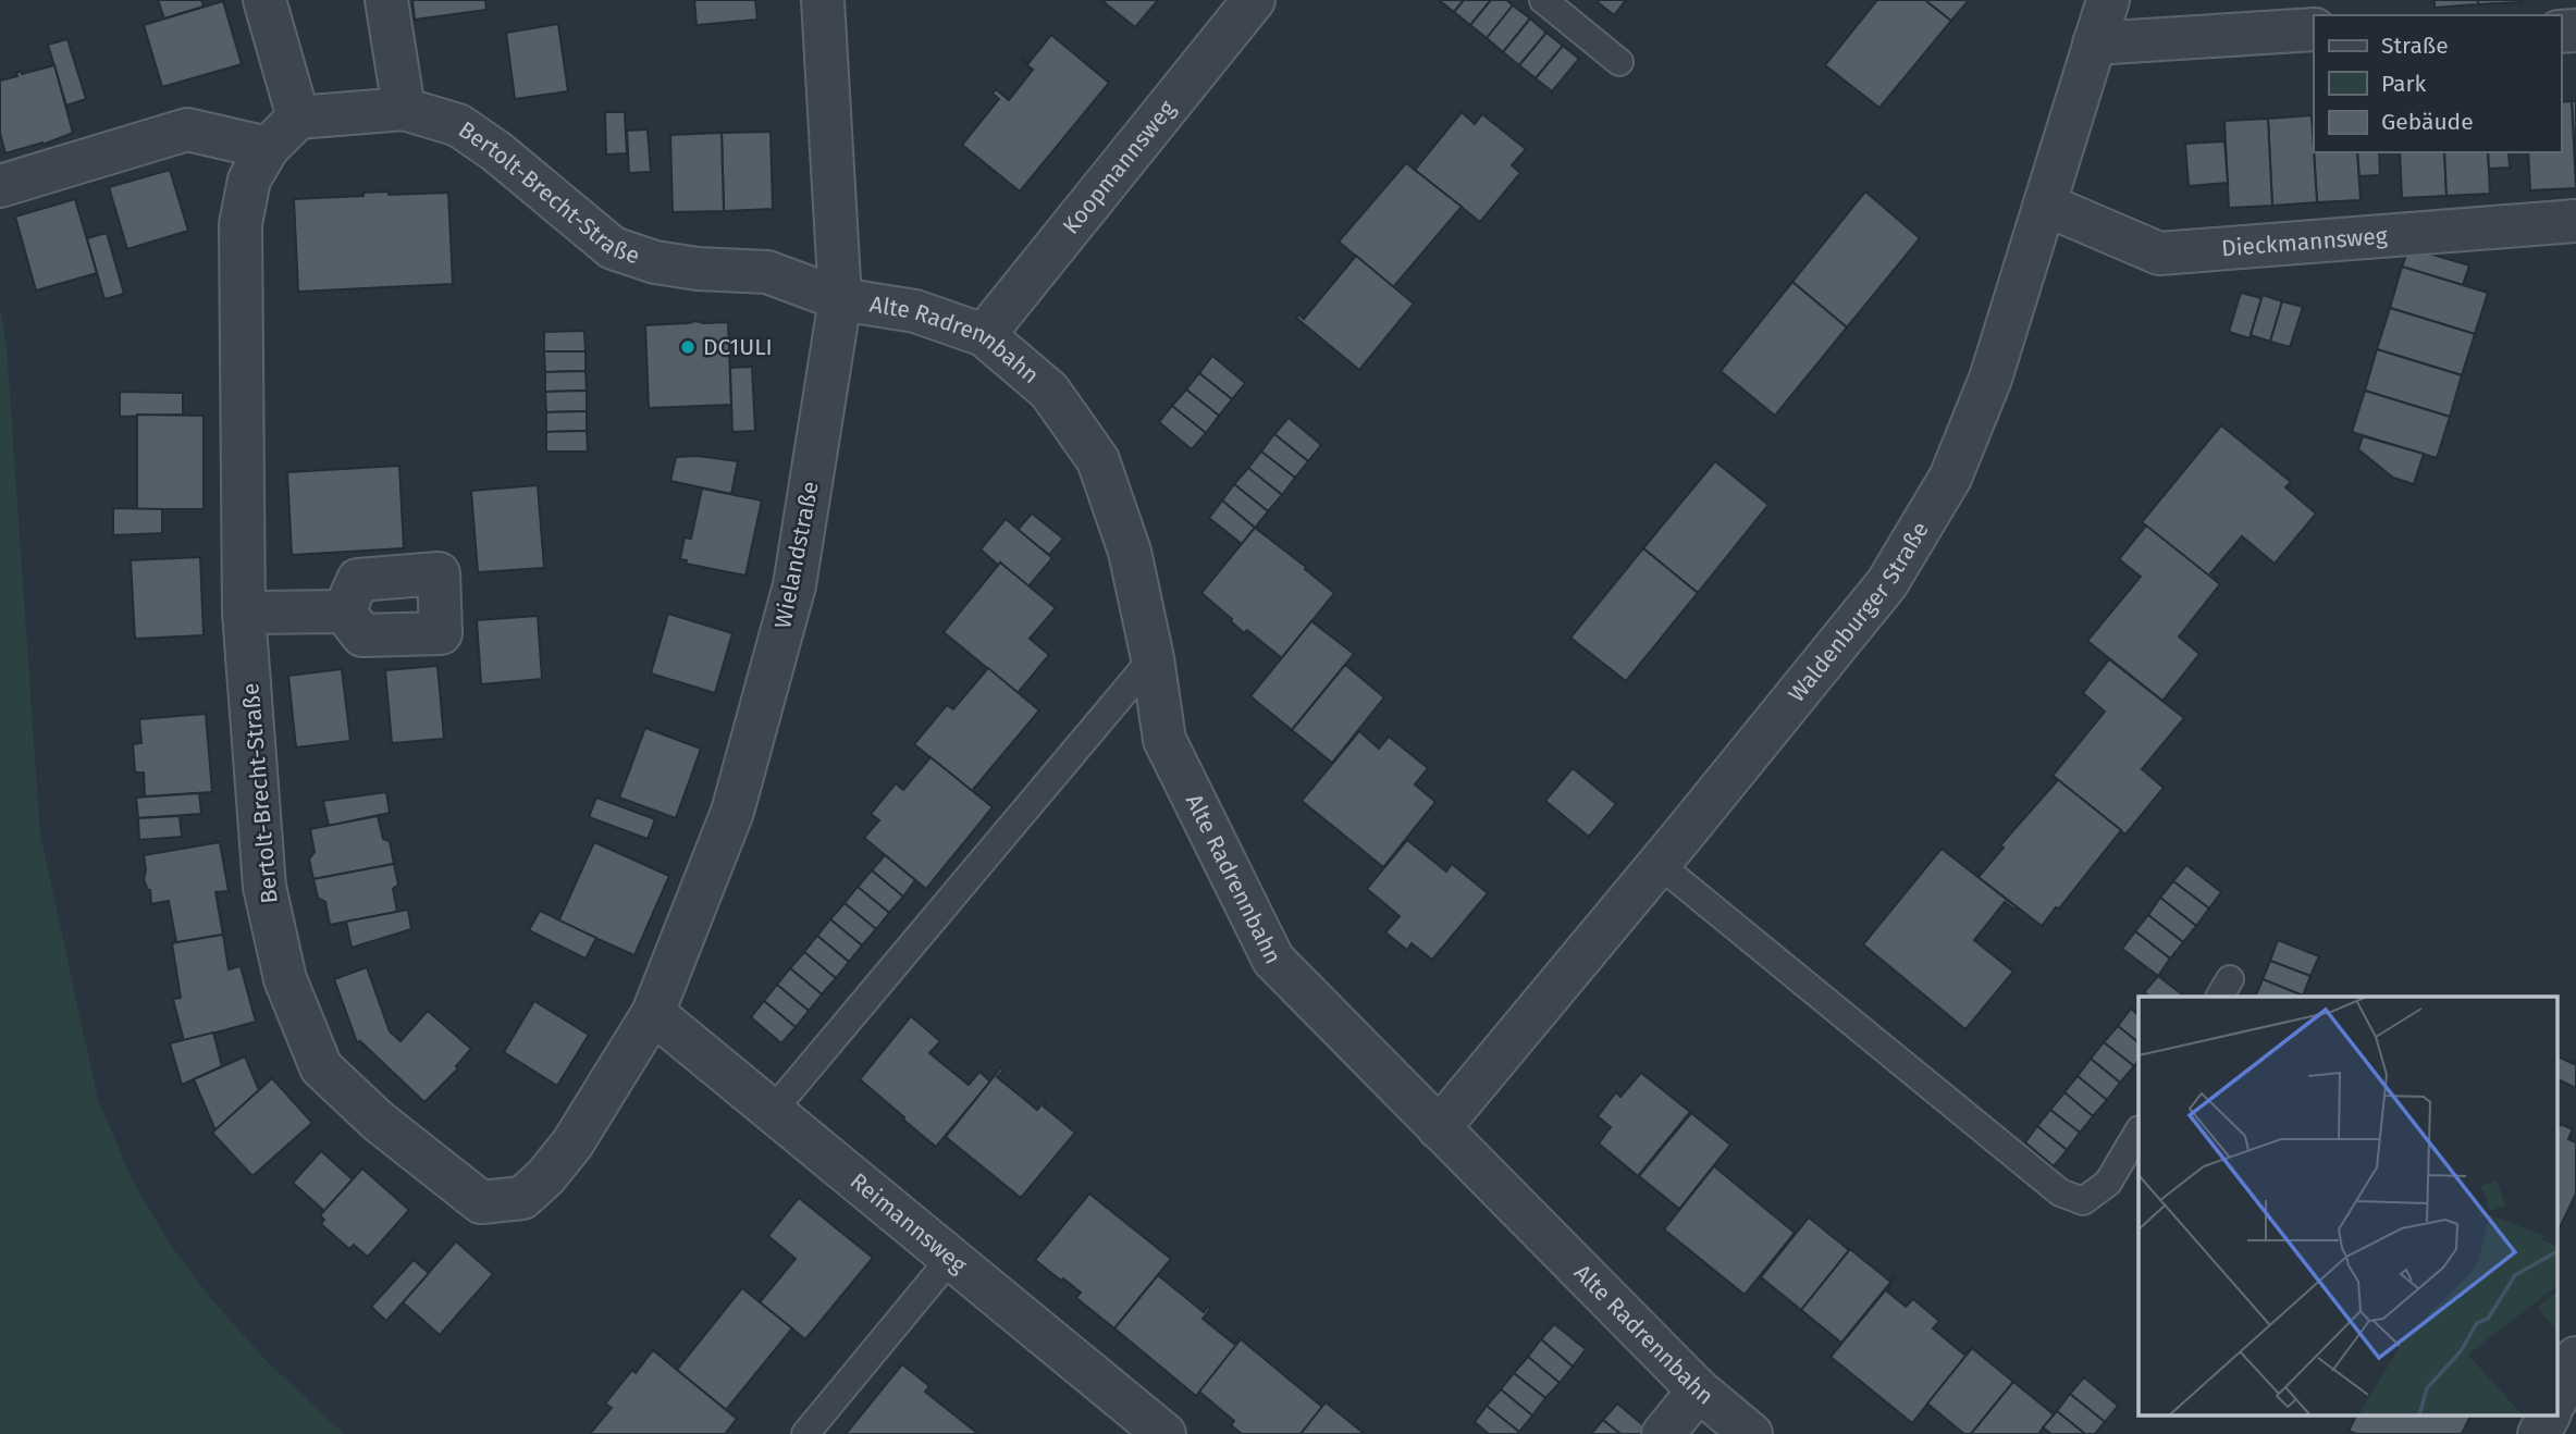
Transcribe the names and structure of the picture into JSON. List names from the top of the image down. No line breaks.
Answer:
{"streets":{"street":["Koopmannsweg","Bertolt-Brecht-Straße","Dieckmannsweg","Alte Radrennbahn","Wielandstraße","Waldenburger Straße","Reimannsweg"]},"crossings":[["Koopmannsweg","Alte Radrennbahn"],["Bertolt-Brecht-Straße","Alte Radrennbahn"],["Bertolt-Brecht-Straße","Wielandstraße"],["Dieckmannsweg","Waldenburger Straße"],["Alte Radrennbahn","Wielandstraße"],["Alte Radrennbahn","Waldenburger Straße"],["Wielandstraße","Reimannsweg"]],"places":["DC1ULI"],"legend":["Straße","Park","Gebäude"]}
